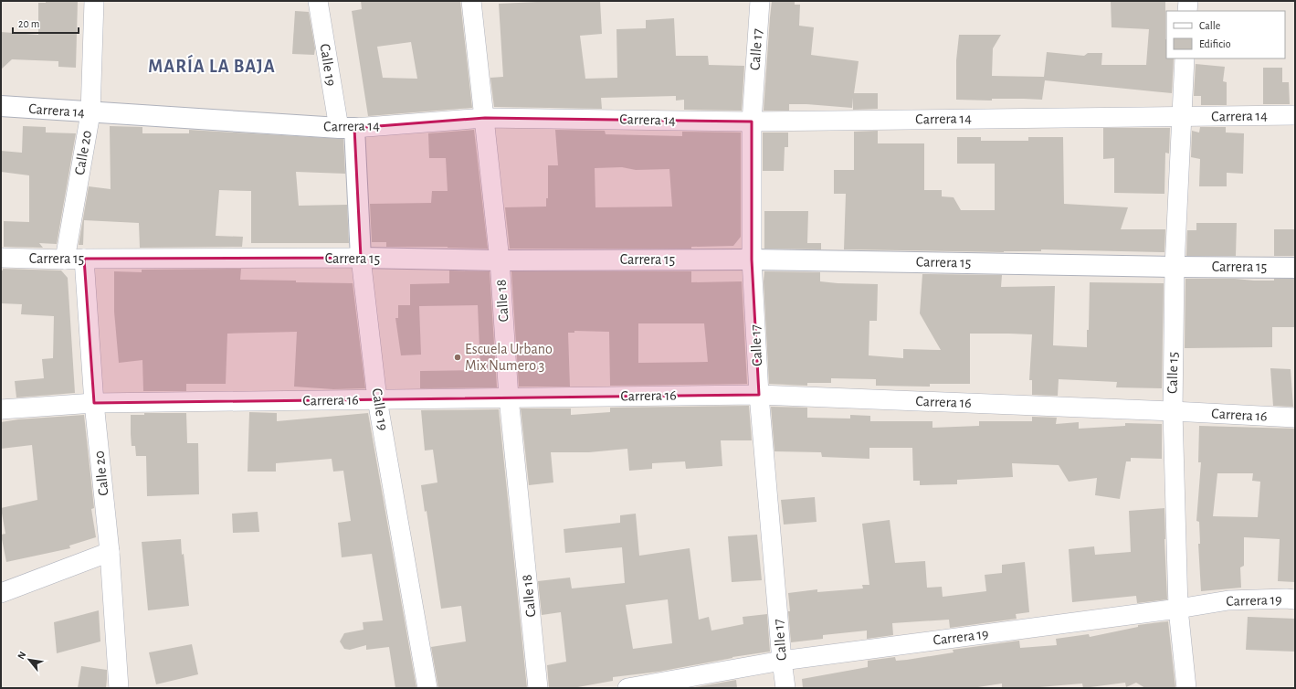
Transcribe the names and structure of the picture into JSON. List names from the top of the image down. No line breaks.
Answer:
{"streets":{"street":["Calle 17","Calle 19","Carrera 14","Calle 20","Carrera 15","Calle 18","Calle 15","Carrera 16","Carrera 19"]},"crossings":[["Calle 17","Carrera 14"],["Calle 17","Carrera 15"],["Calle 17","Carrera 16"],["Calle 17","Carrera 19"],["Calle 19","Carrera 14"],["Calle 19","Carrera 15"],["Calle 19","Carrera 16"],["Carrera 14","Calle 20"],["Carrera 14","Calle 18"],["Carrera 14","Calle 15"],["Calle 20","Carrera 15"],["Calle 20","Carrera 16"],["Carrera 15","Calle 18"],["Carrera 15","Calle 15"],["Calle 18","Carrera 16"],["Calle 15","Carrera 16"],["Calle 15","Carrera 19"]],"districts":["MARÍA LA BAJA"],"places":["Escuela Urbano Mix Numero 3"],"legend":["Calle","Edificio"],"scale_bar":"20 m","north":"top left"}
